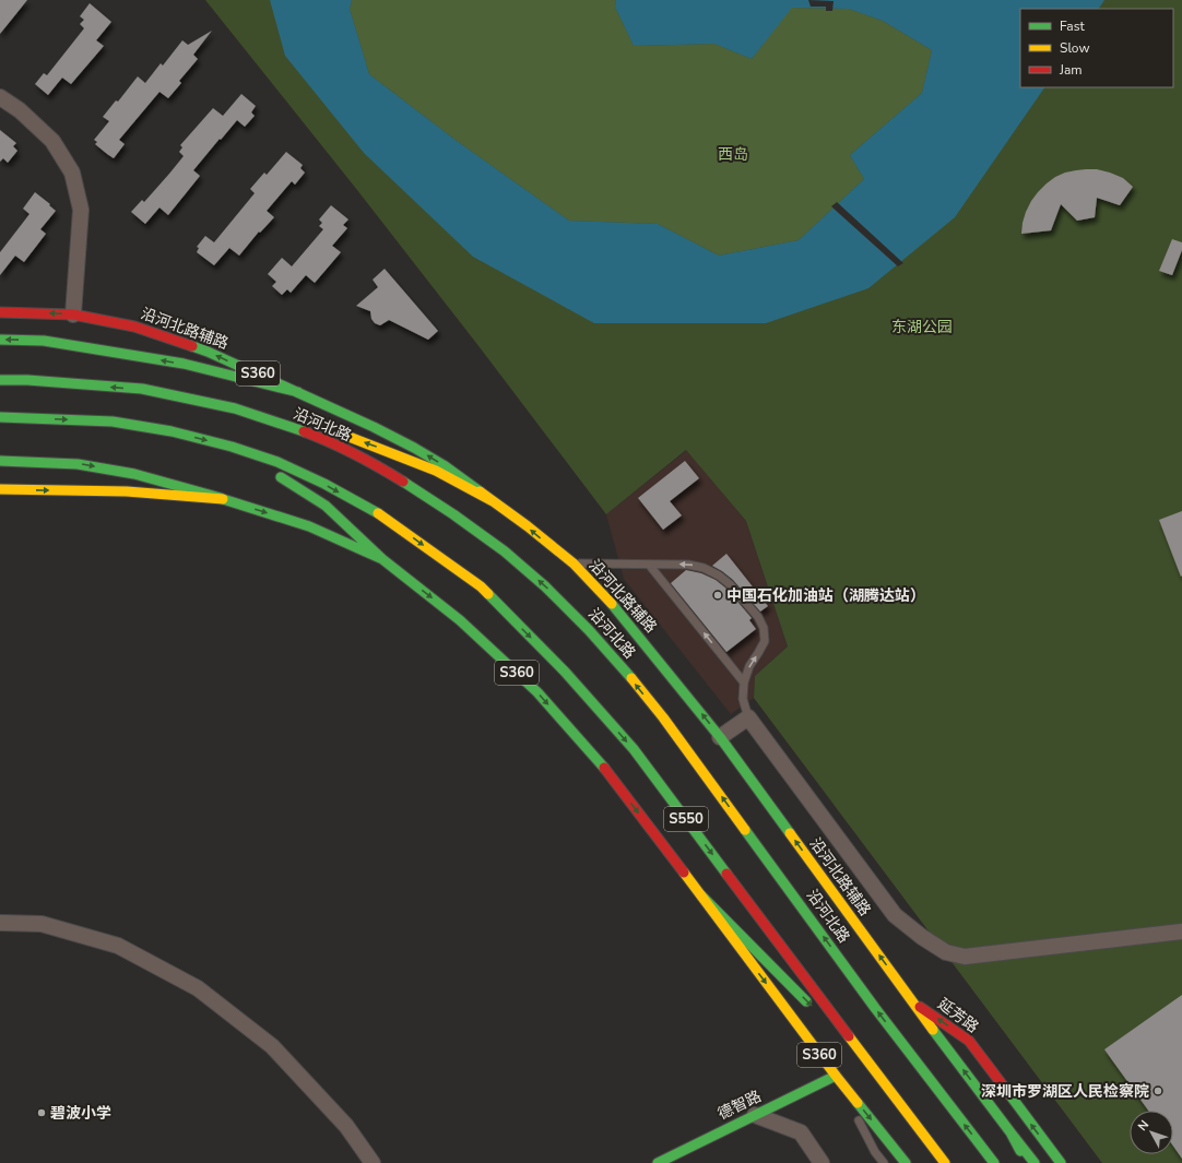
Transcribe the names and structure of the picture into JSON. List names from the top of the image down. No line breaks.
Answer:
{"streets":{"main road":["沿河北路辅路","S360","沿河北路","S550","延芳路","德智路"]},"crossings":[["沿河北路辅路","S360"],["沿河北路辅路","延芳路"],["S360","德智路"]],"parks":["西岛","东湖公园"],"places":["中国石化加油站（湖腾达站）","深圳市罗湖区人民检察院","碧波小学"],"legend":["Fast","Slow","Jam"],"north":"top left"}
